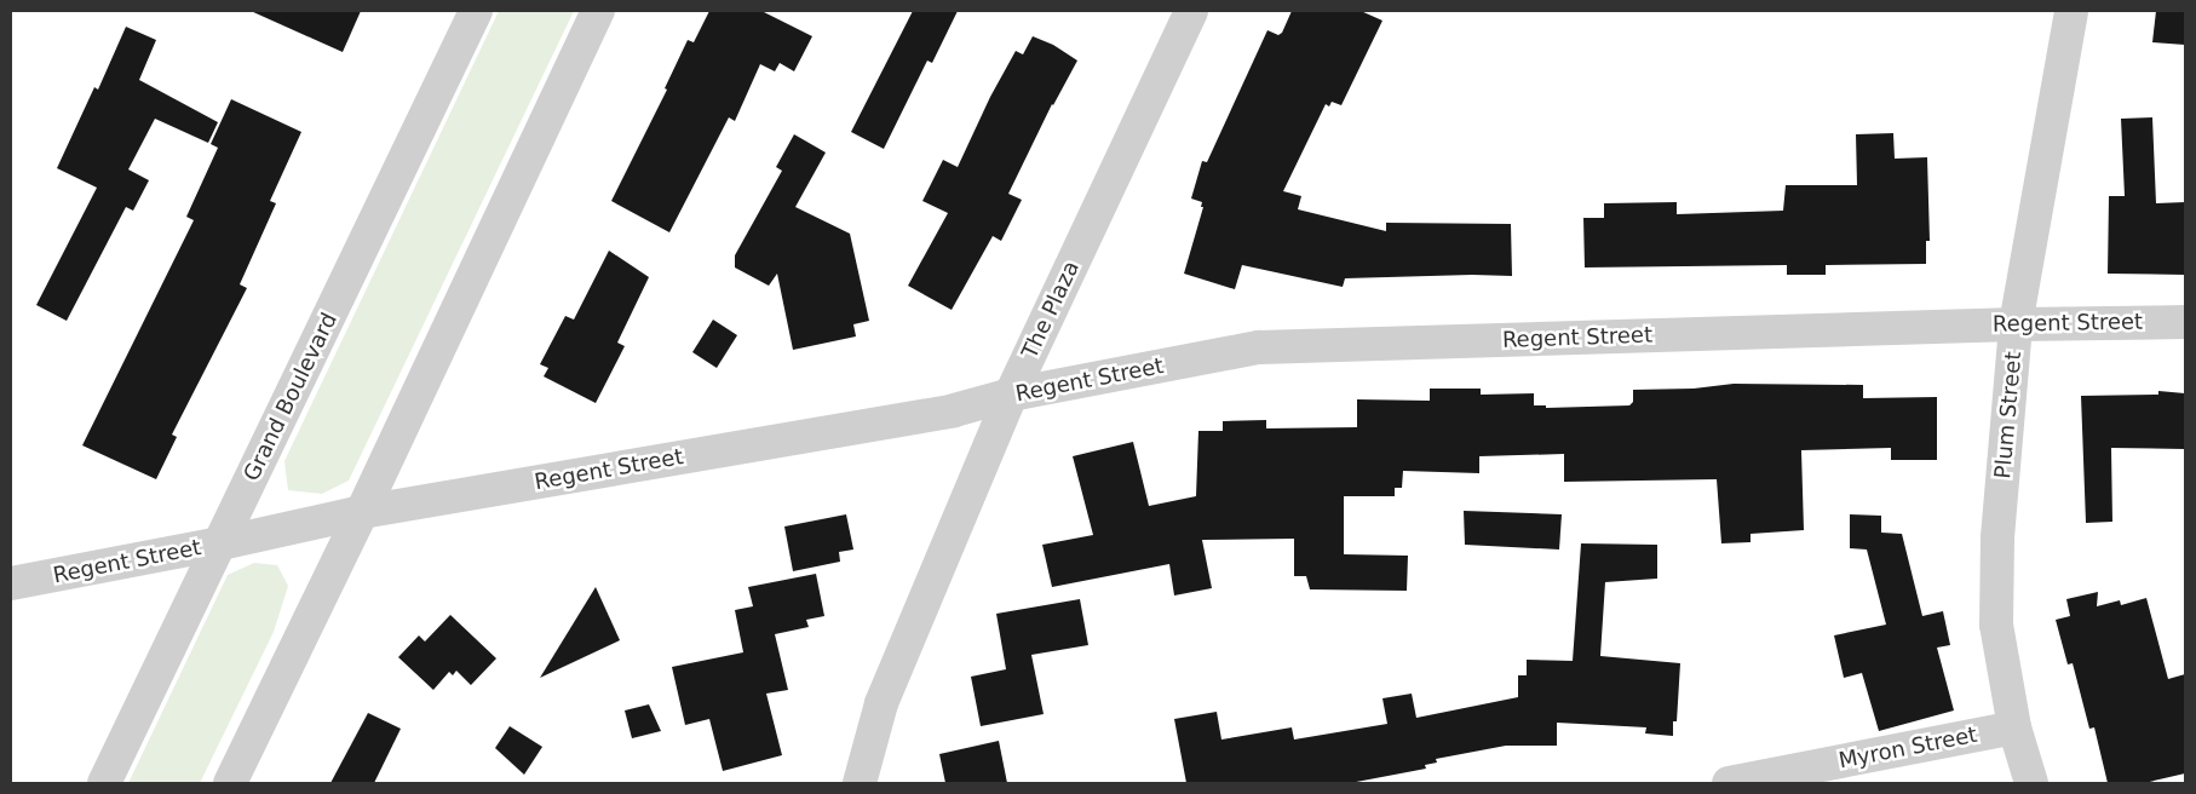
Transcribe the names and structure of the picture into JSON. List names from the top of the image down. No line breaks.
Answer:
{"streets":{"street":["The Plaza","Regent Street","Grand Boulevard","Plum Street","Myron Street"]},"crossings":[["The Plaza","Regent Street"],["Regent Street","Grand Boulevard"],["Regent Street","Plum Street"],["Plum Street","Myron Street"]]}
